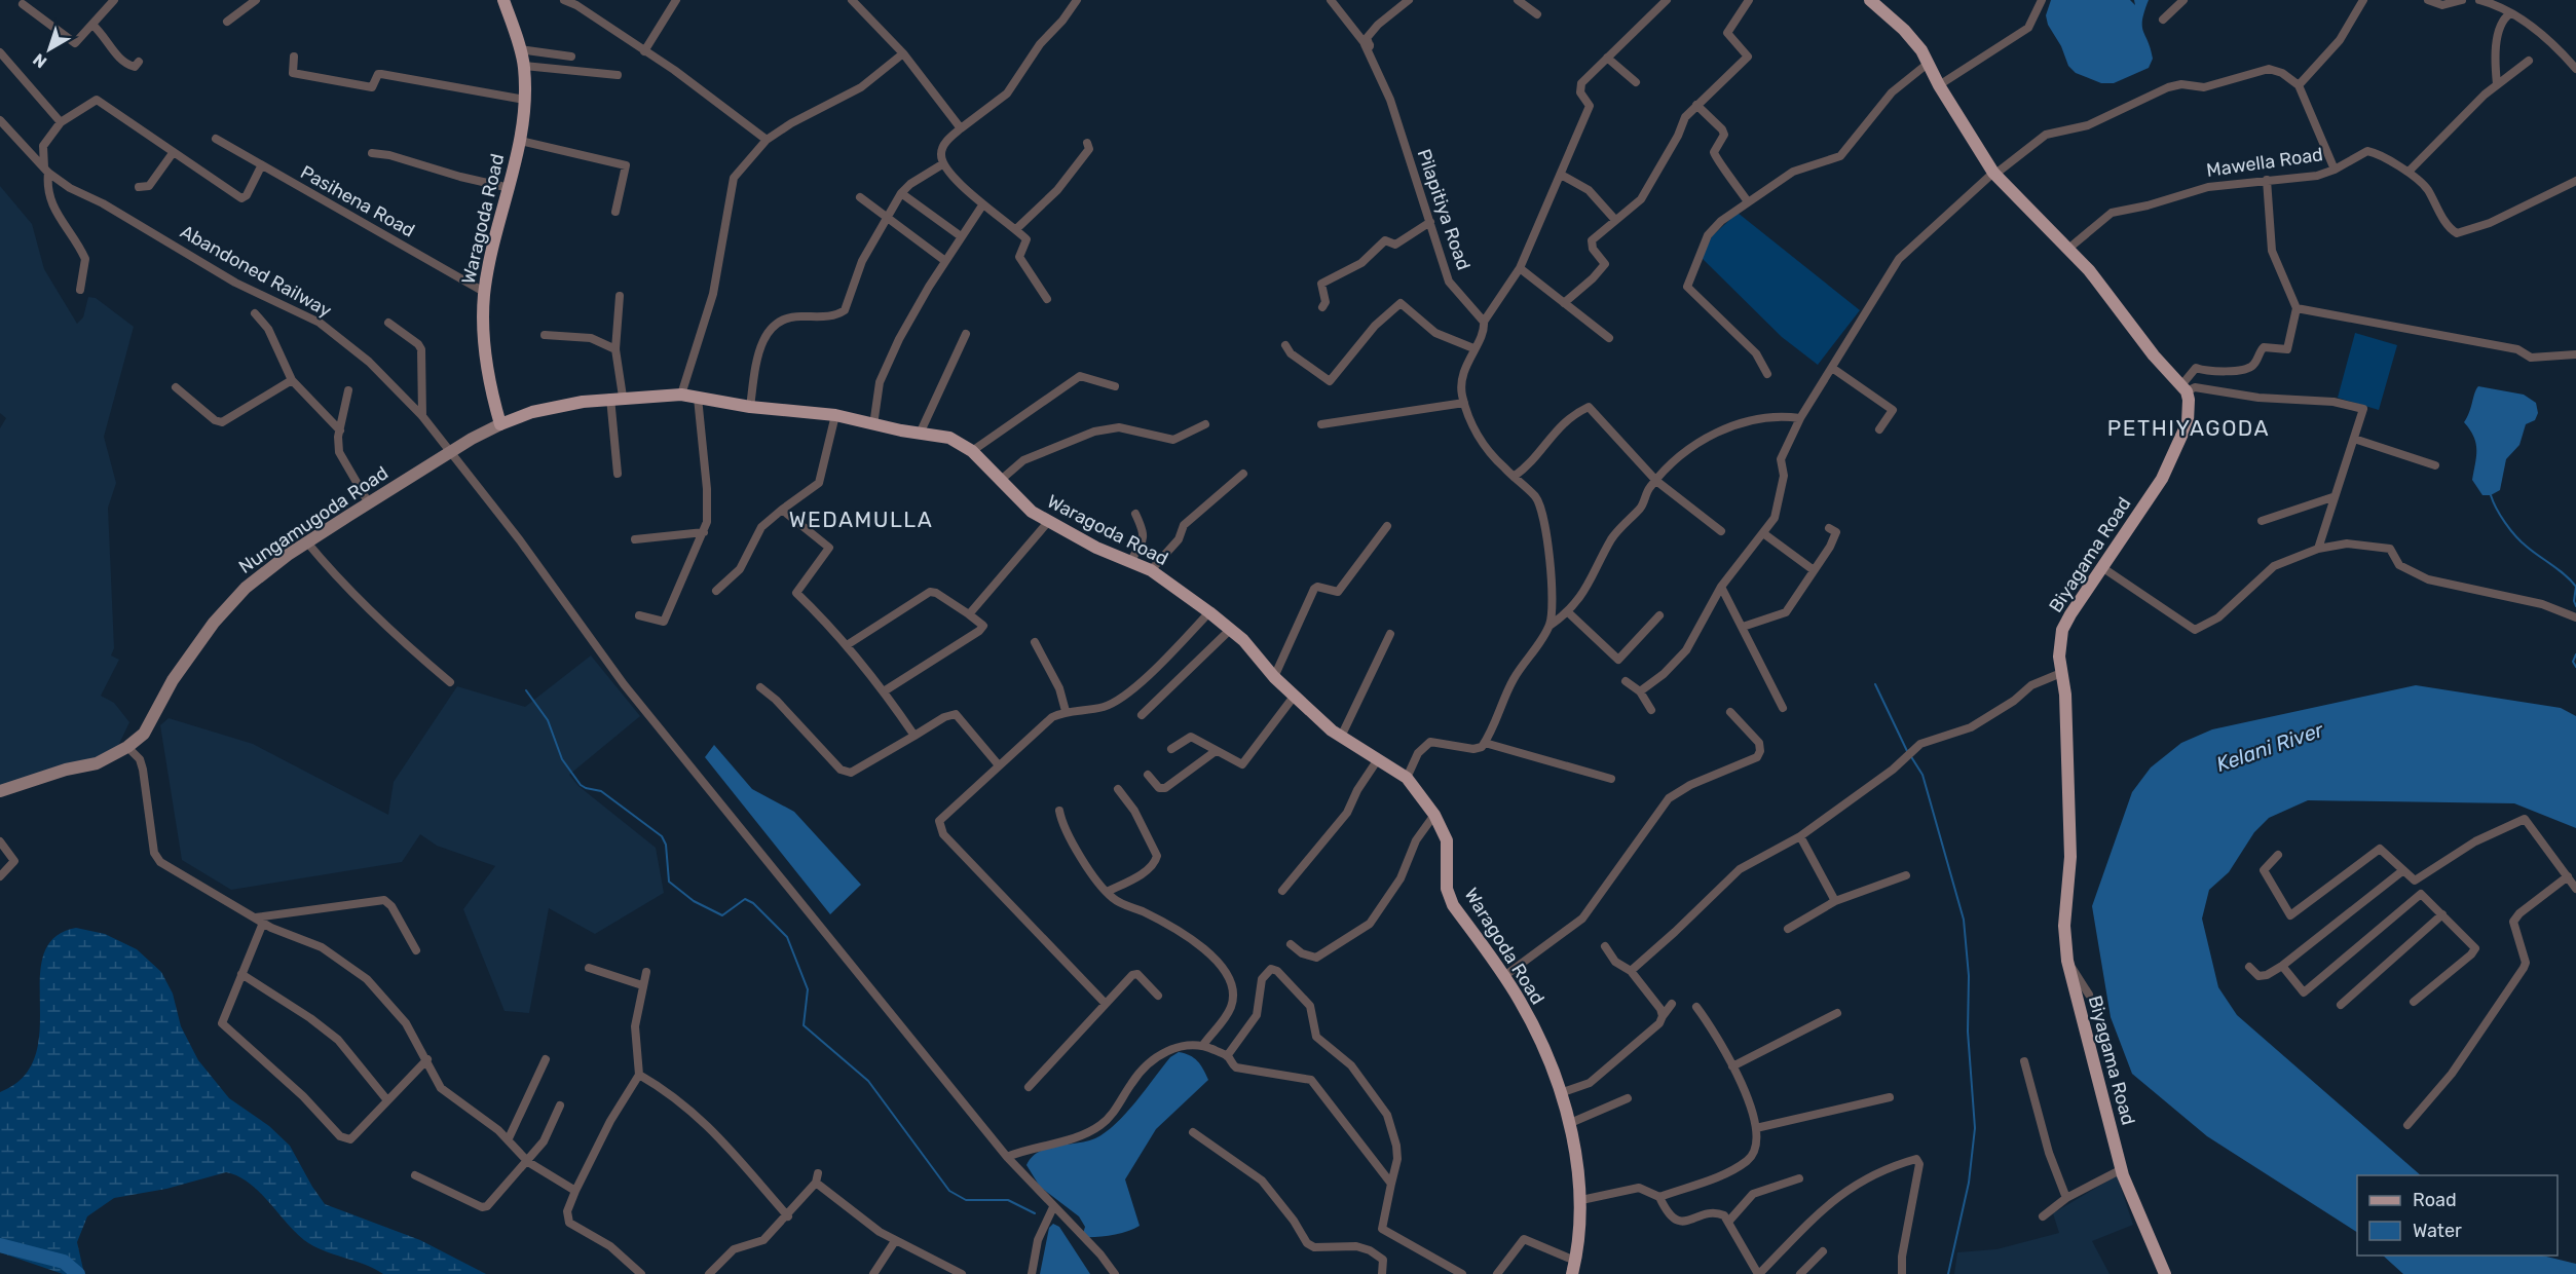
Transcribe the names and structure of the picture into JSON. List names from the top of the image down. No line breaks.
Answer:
{"streets":{"main road":["Waragoda Road","Biyagama Road"],"street":["Mawella Road","Pasihena Road","Pilapitiya Road","Abandoned Railway","Nungamugoda Road"]},"crossings":[["Pasihena Road","Waragoda Road"],["Waragoda Road","Nungamugoda Road"],["Abandoned Railway","Nungamugoda Road"]],"districts":["PETHIYAGODA","WEDAMULLA"],"water":["Kelani River"],"legend":["Road","Water"],"north":"bottom left"}
